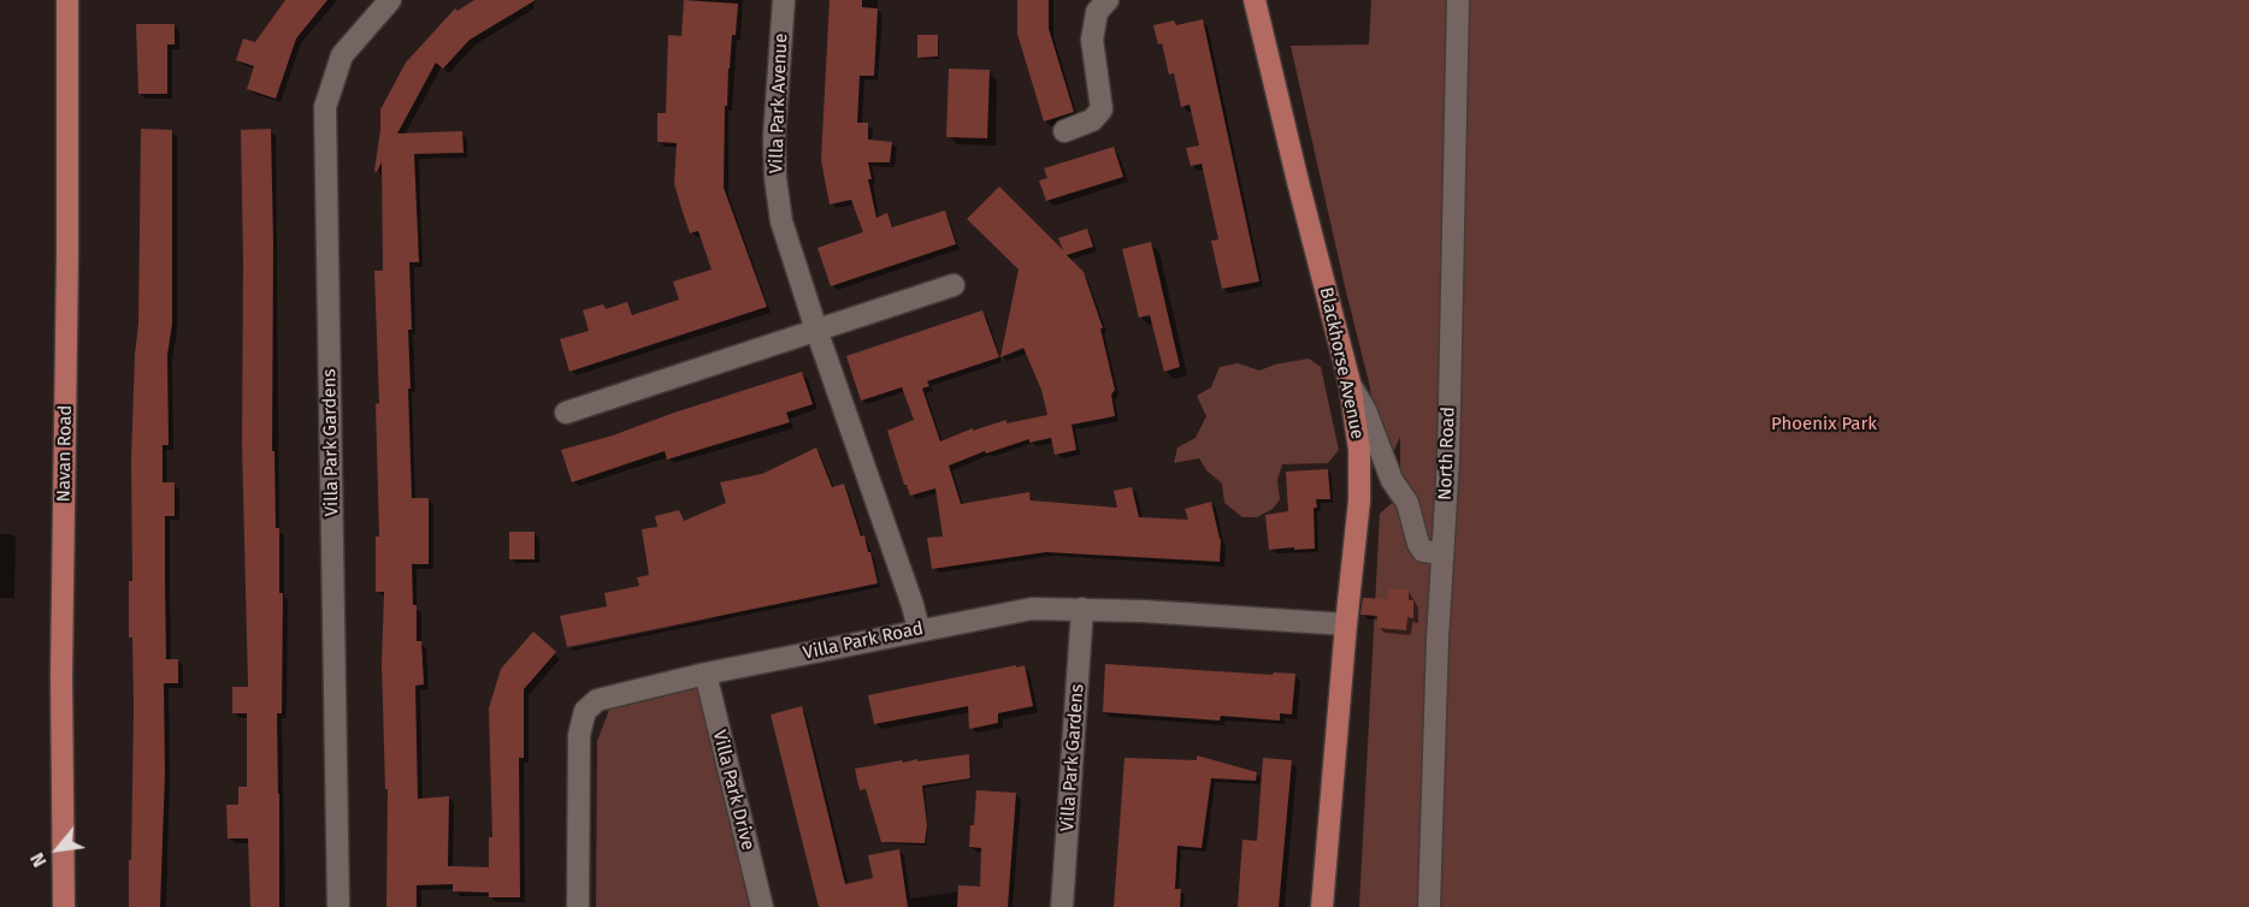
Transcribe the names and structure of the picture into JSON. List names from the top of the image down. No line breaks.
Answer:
{"streets":{"main road":["Blackhorse Avenue","Navan Road"],"street":["Villa Park Avenue","Villa Park Gardens","North Road","Villa Park Road","Villa Park Drive"]},"crossings":[["Villa Park Avenue","Villa Park Road"],["Blackhorse Avenue","Villa Park Road"],["Villa Park Gardens","Villa Park Road"],["Villa Park Road","Villa Park Drive"]],"parks":["Phoenix Park"],"north":"bottom left"}
